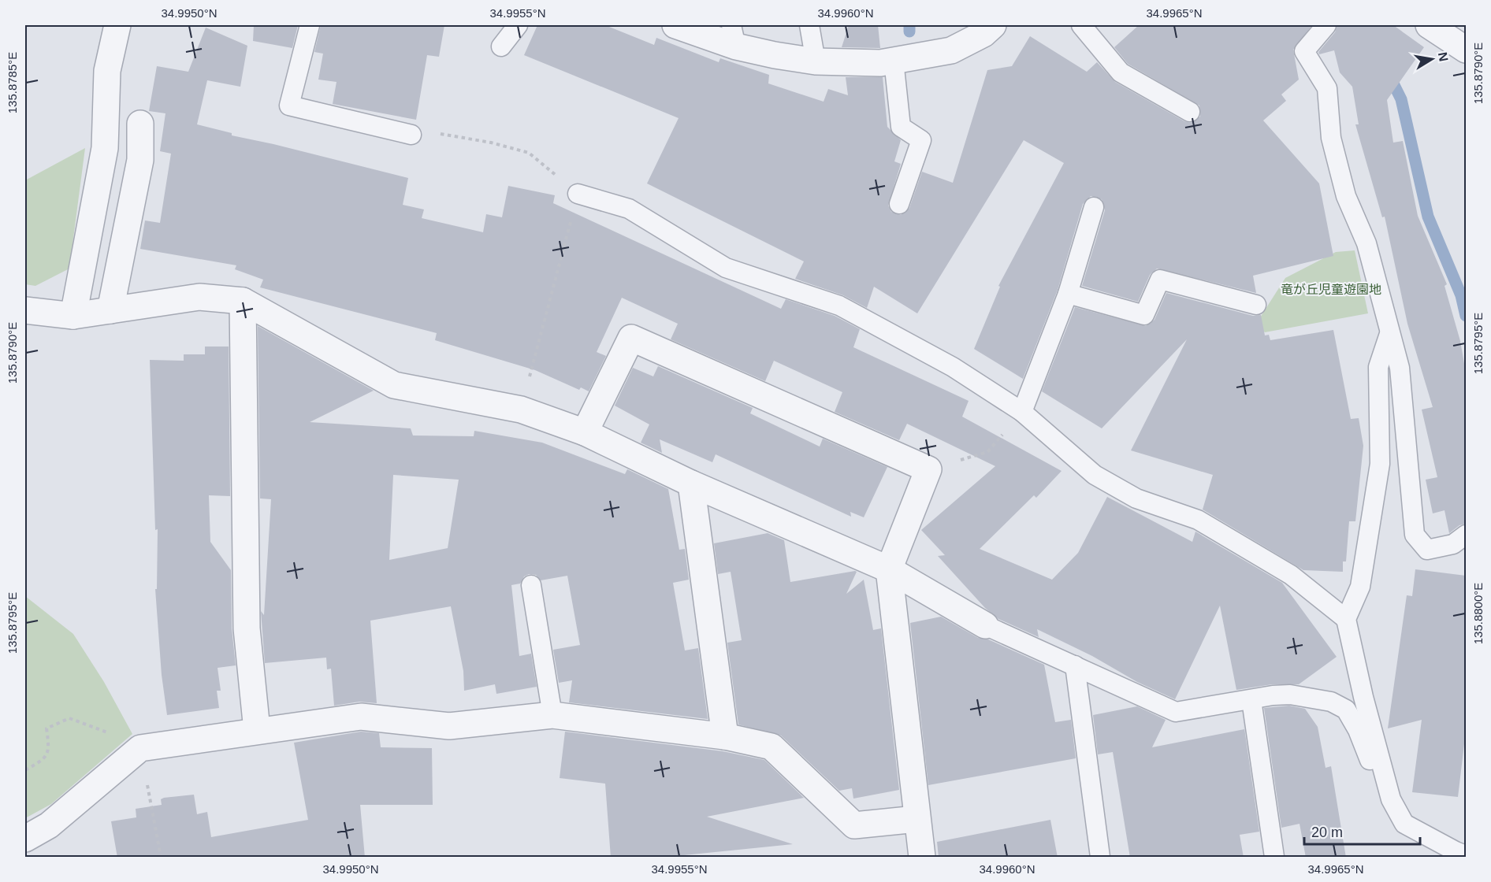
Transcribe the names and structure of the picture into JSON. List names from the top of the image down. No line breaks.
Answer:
{"parks":["竜が丘児童遊園地"],"scale_bar":"20 m","north":"right","coordinates":["34.9950°N","34.9955°N","34.9960°N","34.9965°N","135.8790°E","135.8785°E","135.8795°E","135.8800°E"]}
